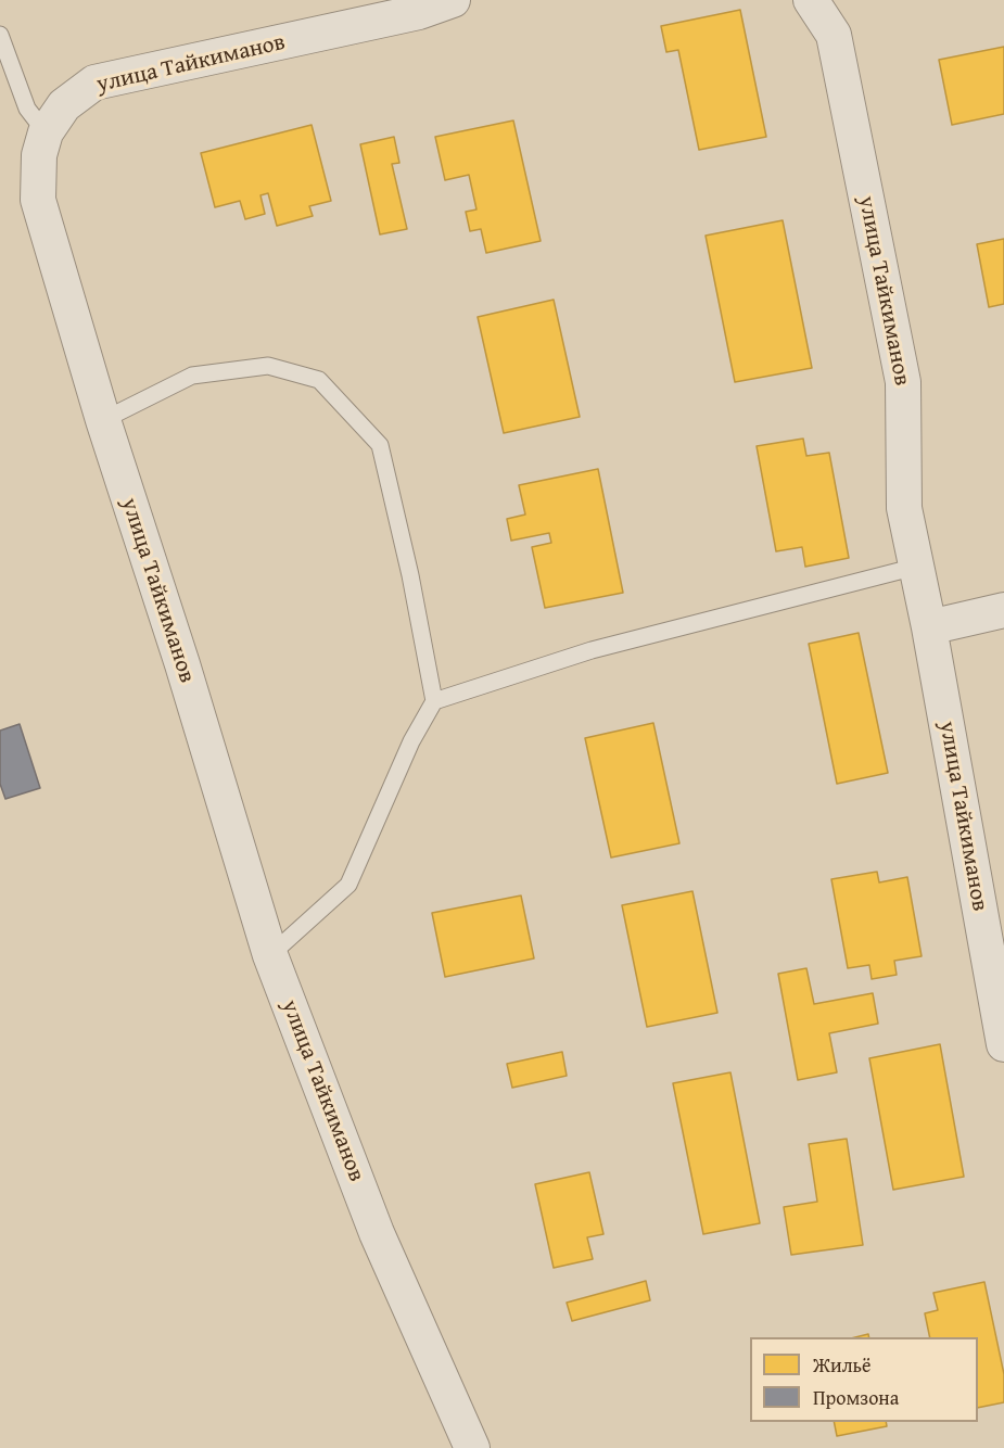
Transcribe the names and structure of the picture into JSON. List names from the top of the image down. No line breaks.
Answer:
{"streets":{"street":["улица Тайкиманов"]},"legend":["Жильё","Промзона"]}
